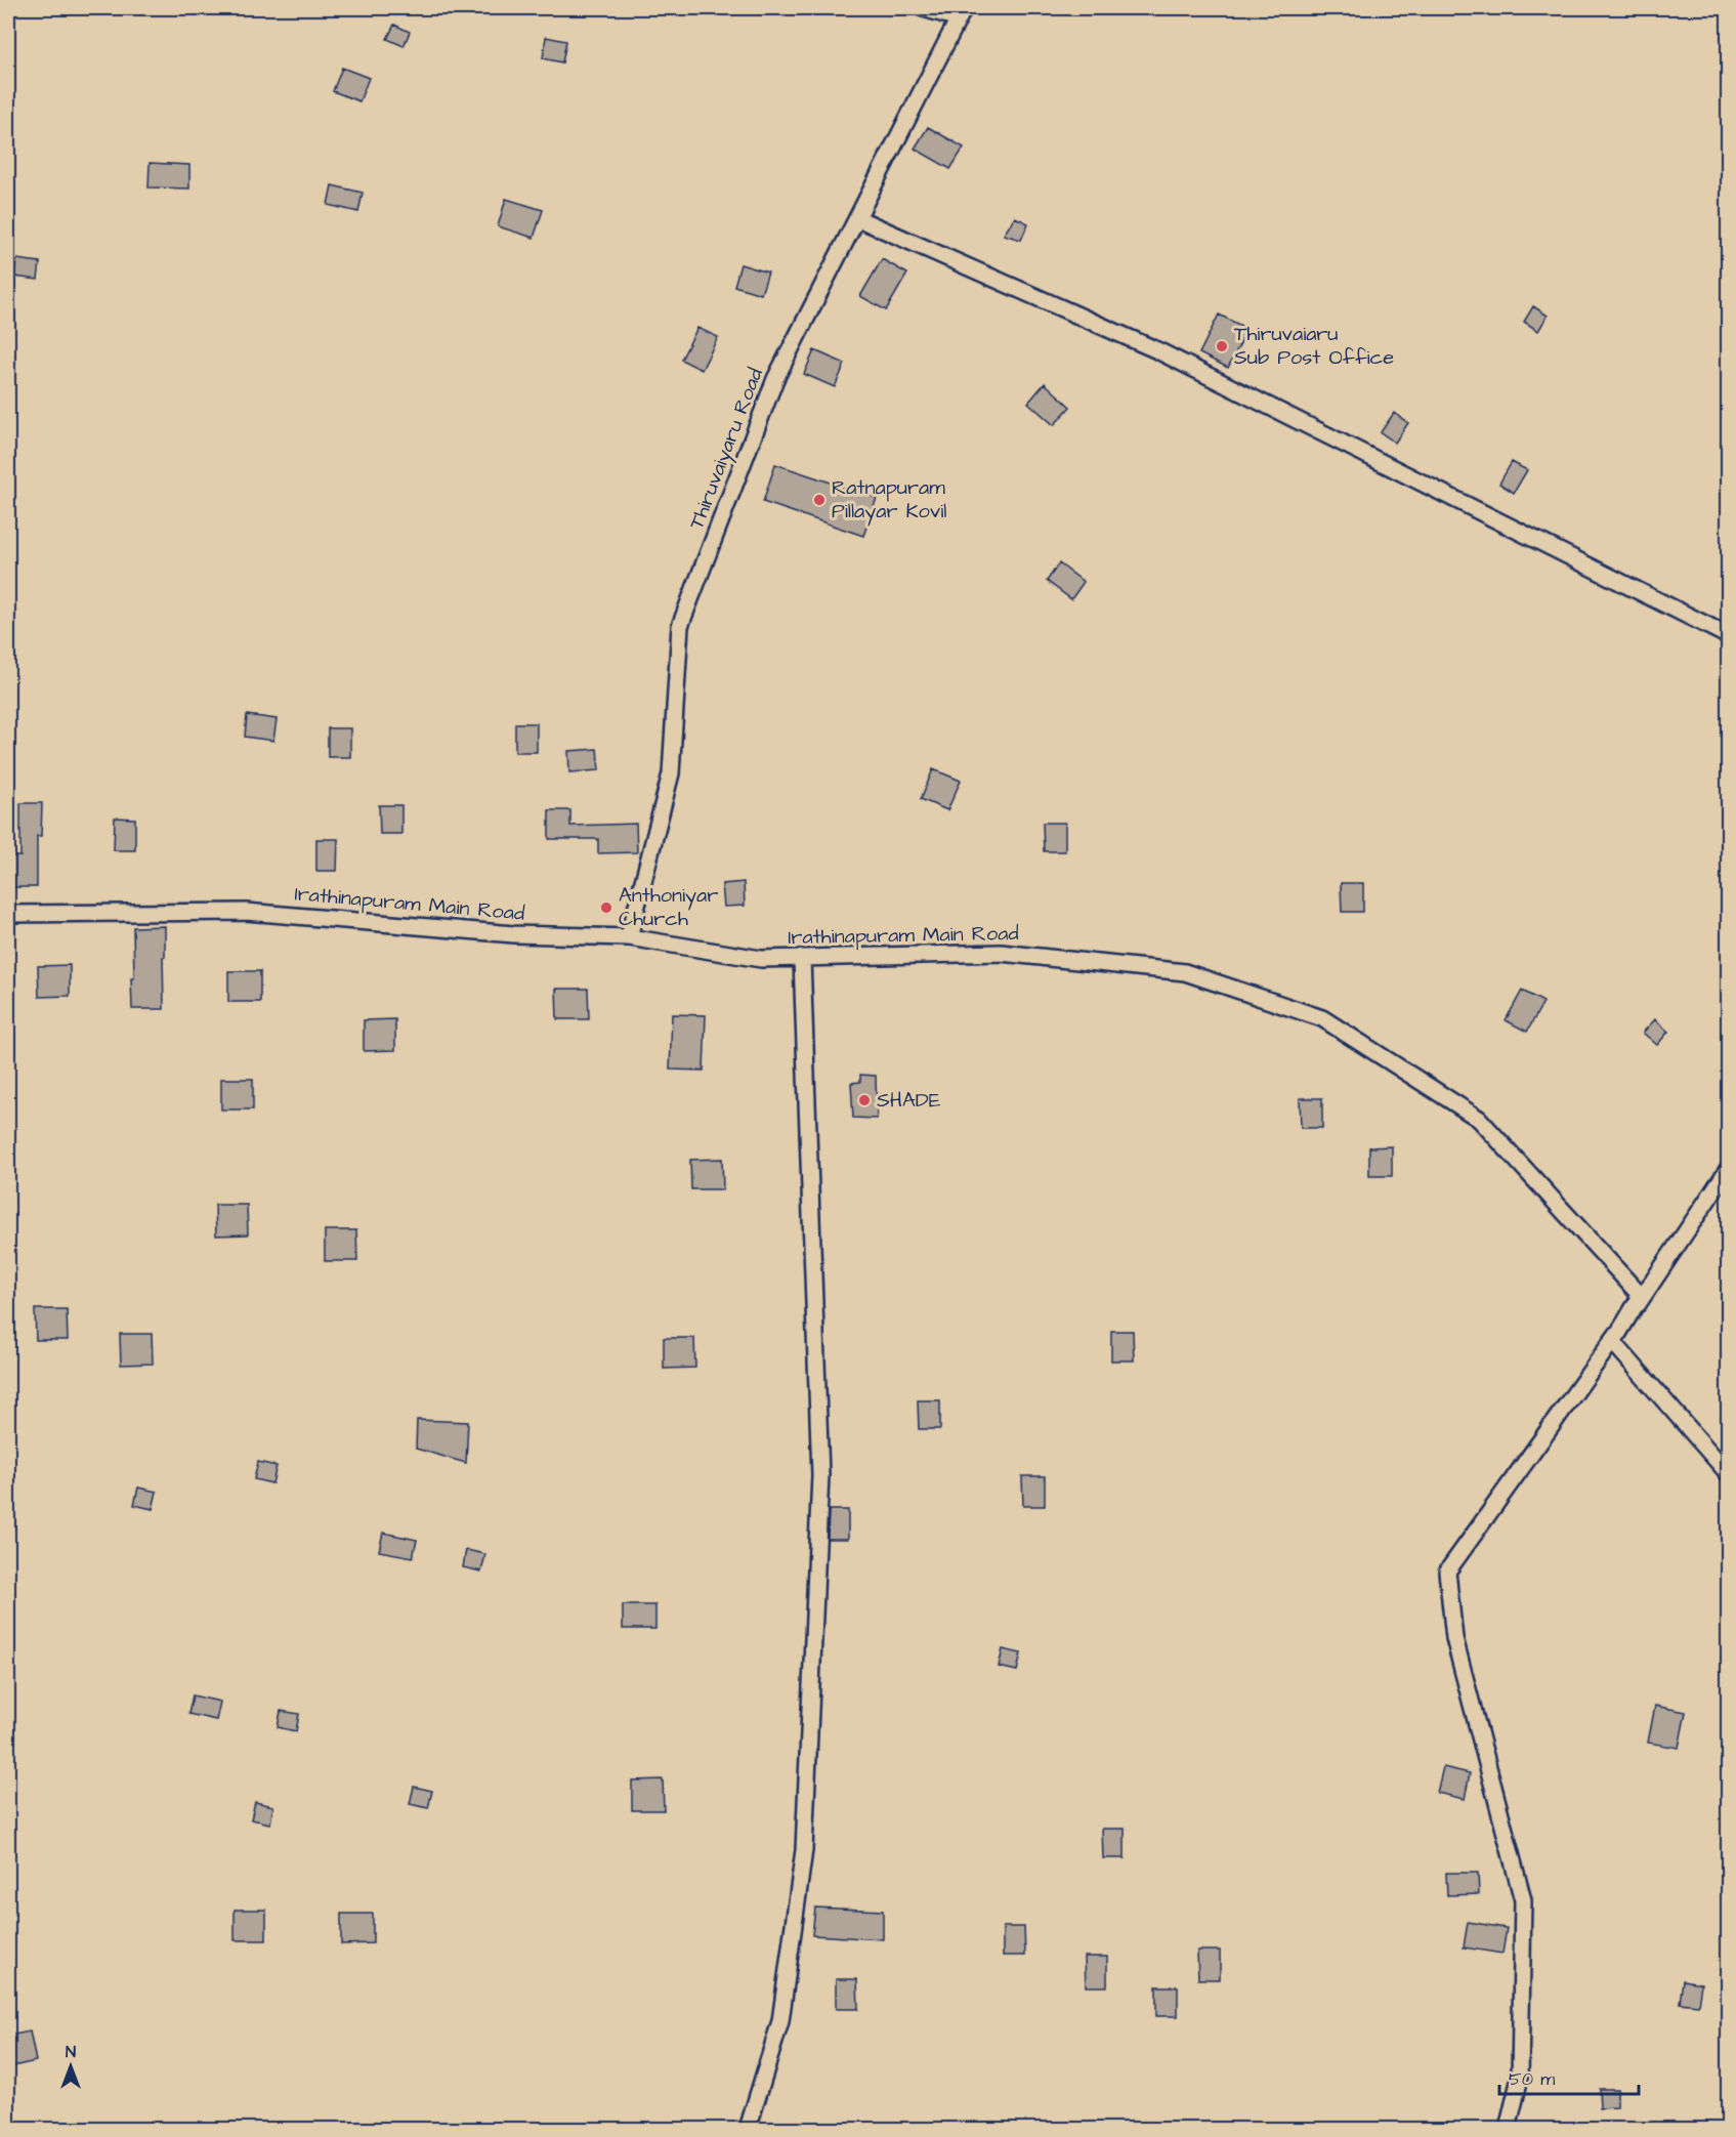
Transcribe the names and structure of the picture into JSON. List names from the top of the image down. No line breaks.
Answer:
{"streets":{"street":["Thiruvaiyaru Road","Irathinapuram Main Road"]},"crossings":[["Thiruvaiyaru Road","Irathinapuram Main Road"]],"places":["Thiruvaiaru Sub Post Office","Ratnapuram Pillayar Kovil","Anthoniyar Church","SHADE"],"scale_bar":"50 m","north":"top"}
